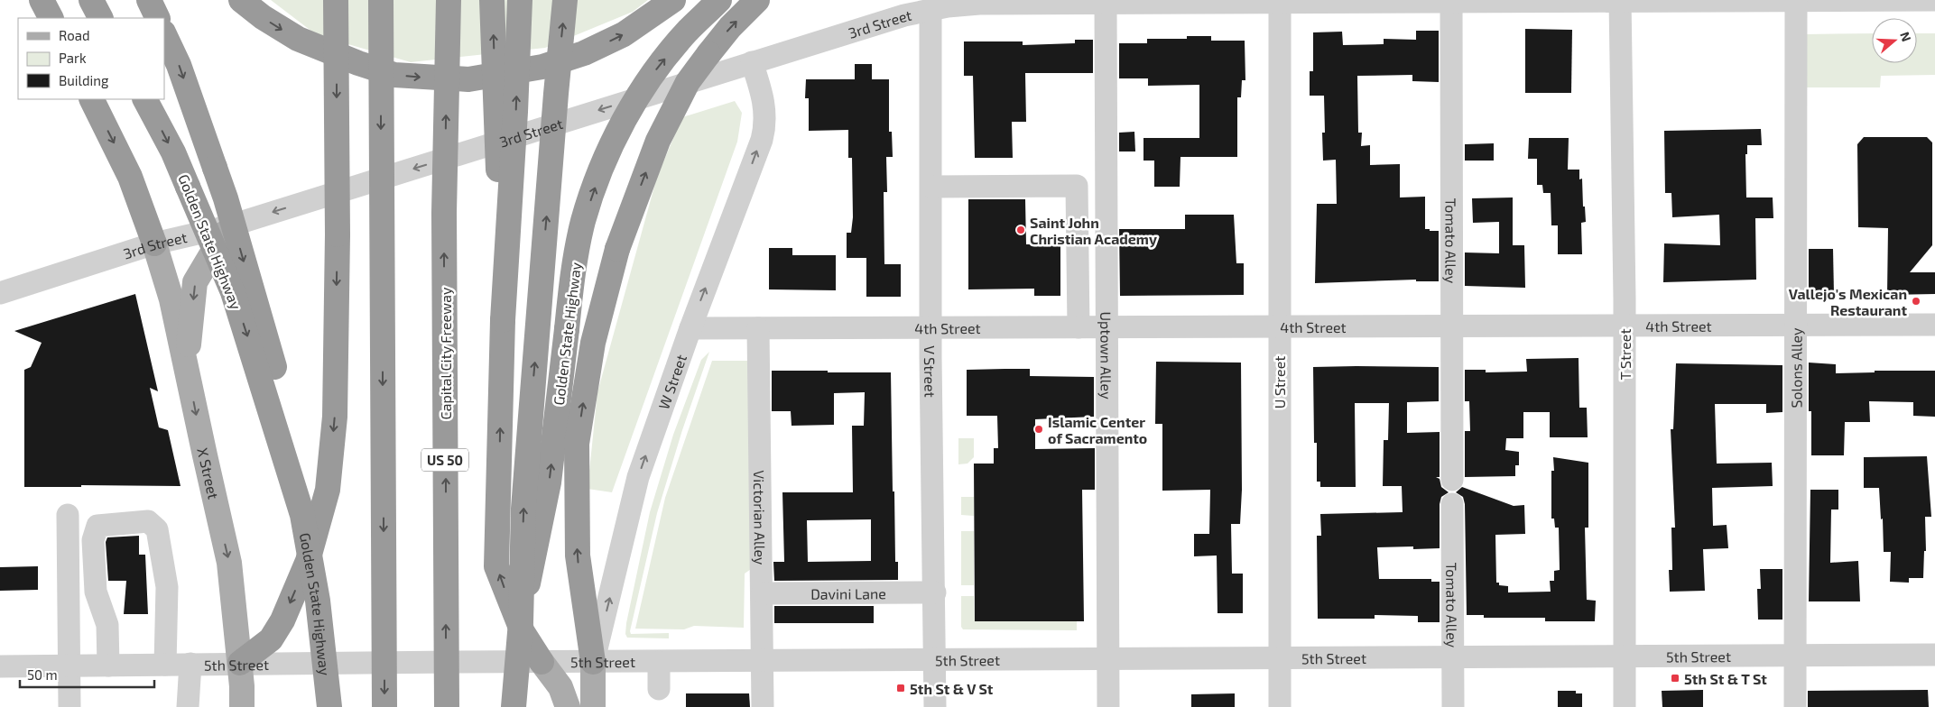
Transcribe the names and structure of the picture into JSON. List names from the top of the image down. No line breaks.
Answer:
{"streets":{"highway":["Golden State Highway","Capital City Freeway","US 50"],"main road":["W Street","X Street"],"street":["3rd Street","Tomato Alley","4th Street","T Street","Uptown Alley","Solons Alley","V Street","U Street","Victorian Alley","Davini Lane","5th Street"]},"crossings":[["3rd Street","Tomato Alley"],["3rd Street","T Street"],["3rd Street","Uptown Alley"],["3rd Street","Solons Alley"],["3rd Street","V Street"],["3rd Street","W Street"],["3rd Street","U Street"],["3rd Street","X Street"],["Tomato Alley","4th Street"],["Tomato Alley","5th Street"],["4th Street","T Street"],["4th Street","Uptown Alley"],["4th Street","Solons Alley"],["4th Street","V Street"],["4th Street","W Street"],["4th Street","U Street"],["4th Street","Victorian Alley"],["T Street","5th Street"],["Uptown Alley","5th Street"],["Solons Alley","5th Street"],["V Street","Davini Lane"],["V Street","5th Street"],["W Street","5th Street"],["U Street","5th Street"],["X Street","5th Street"],["Victorian Alley","Davini Lane"],["Victorian Alley","5th Street"]],"one_way":["W Street","X Street"],"places":{"other":["Saint John Christian Academy","Vallejo's Mexican Restaurant","Islamic Center of Sacramento"],"transit":["5th St & T St","5th St & V St"]},"legend":["Road","Park","Building"],"scale_bar":"50 m","north":"right"}
